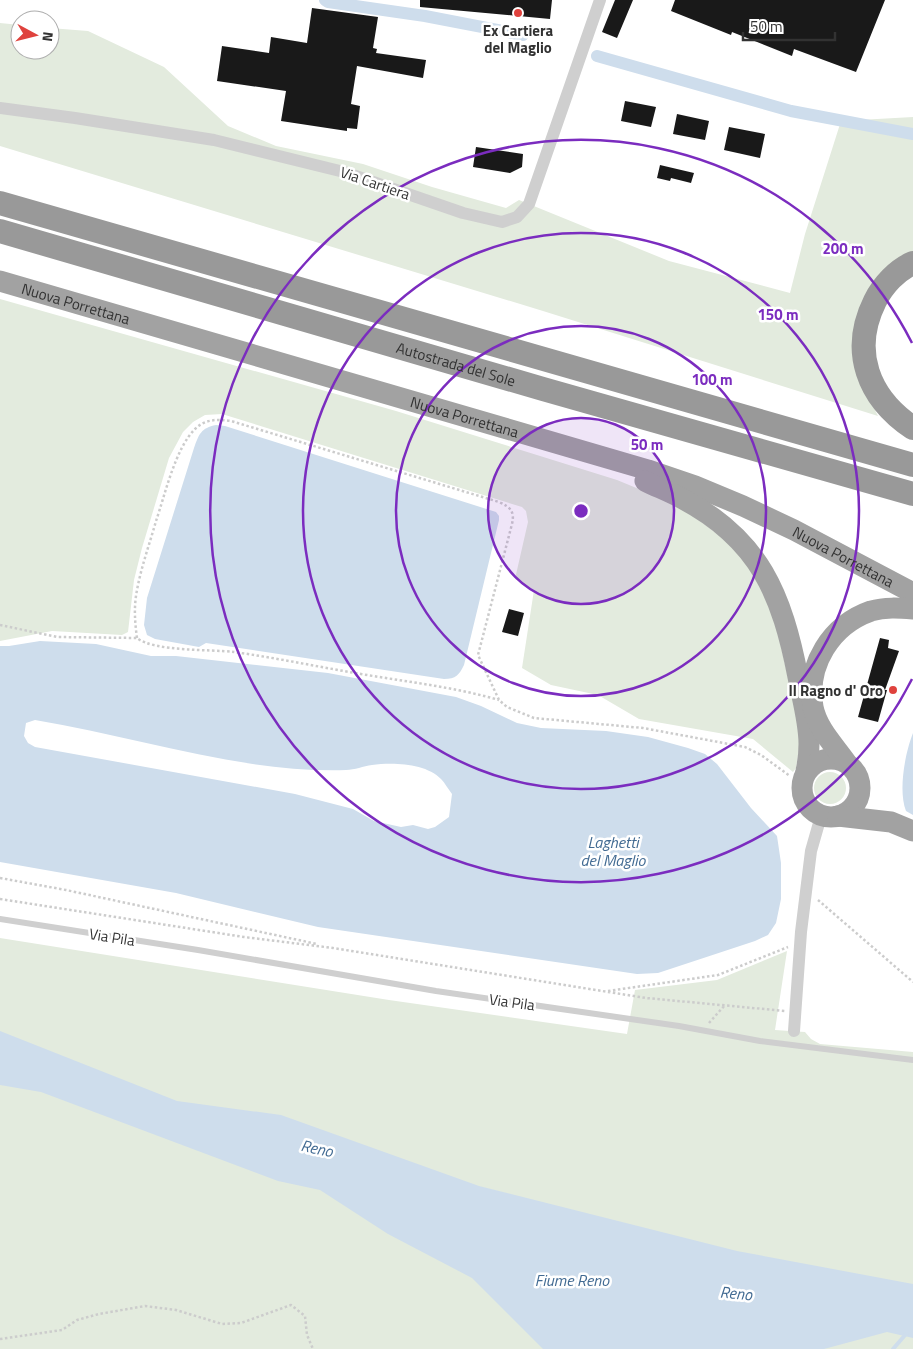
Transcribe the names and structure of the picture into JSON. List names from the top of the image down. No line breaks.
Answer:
{"streets":{"highway":["Nuova Porrettana","Autostrada del Sole"],"street":["Via Cartiera"],"lane":["Via Pila"]},"water":["Laghetti del Maglio","Reno","Fiume Reno"],"places":["Ex Cartiera del Maglio","Il Ragno d' Oro"],"scale_bar":"50 m","north":"right","rings":["200 m","150 m","100 m","50 m"]}
